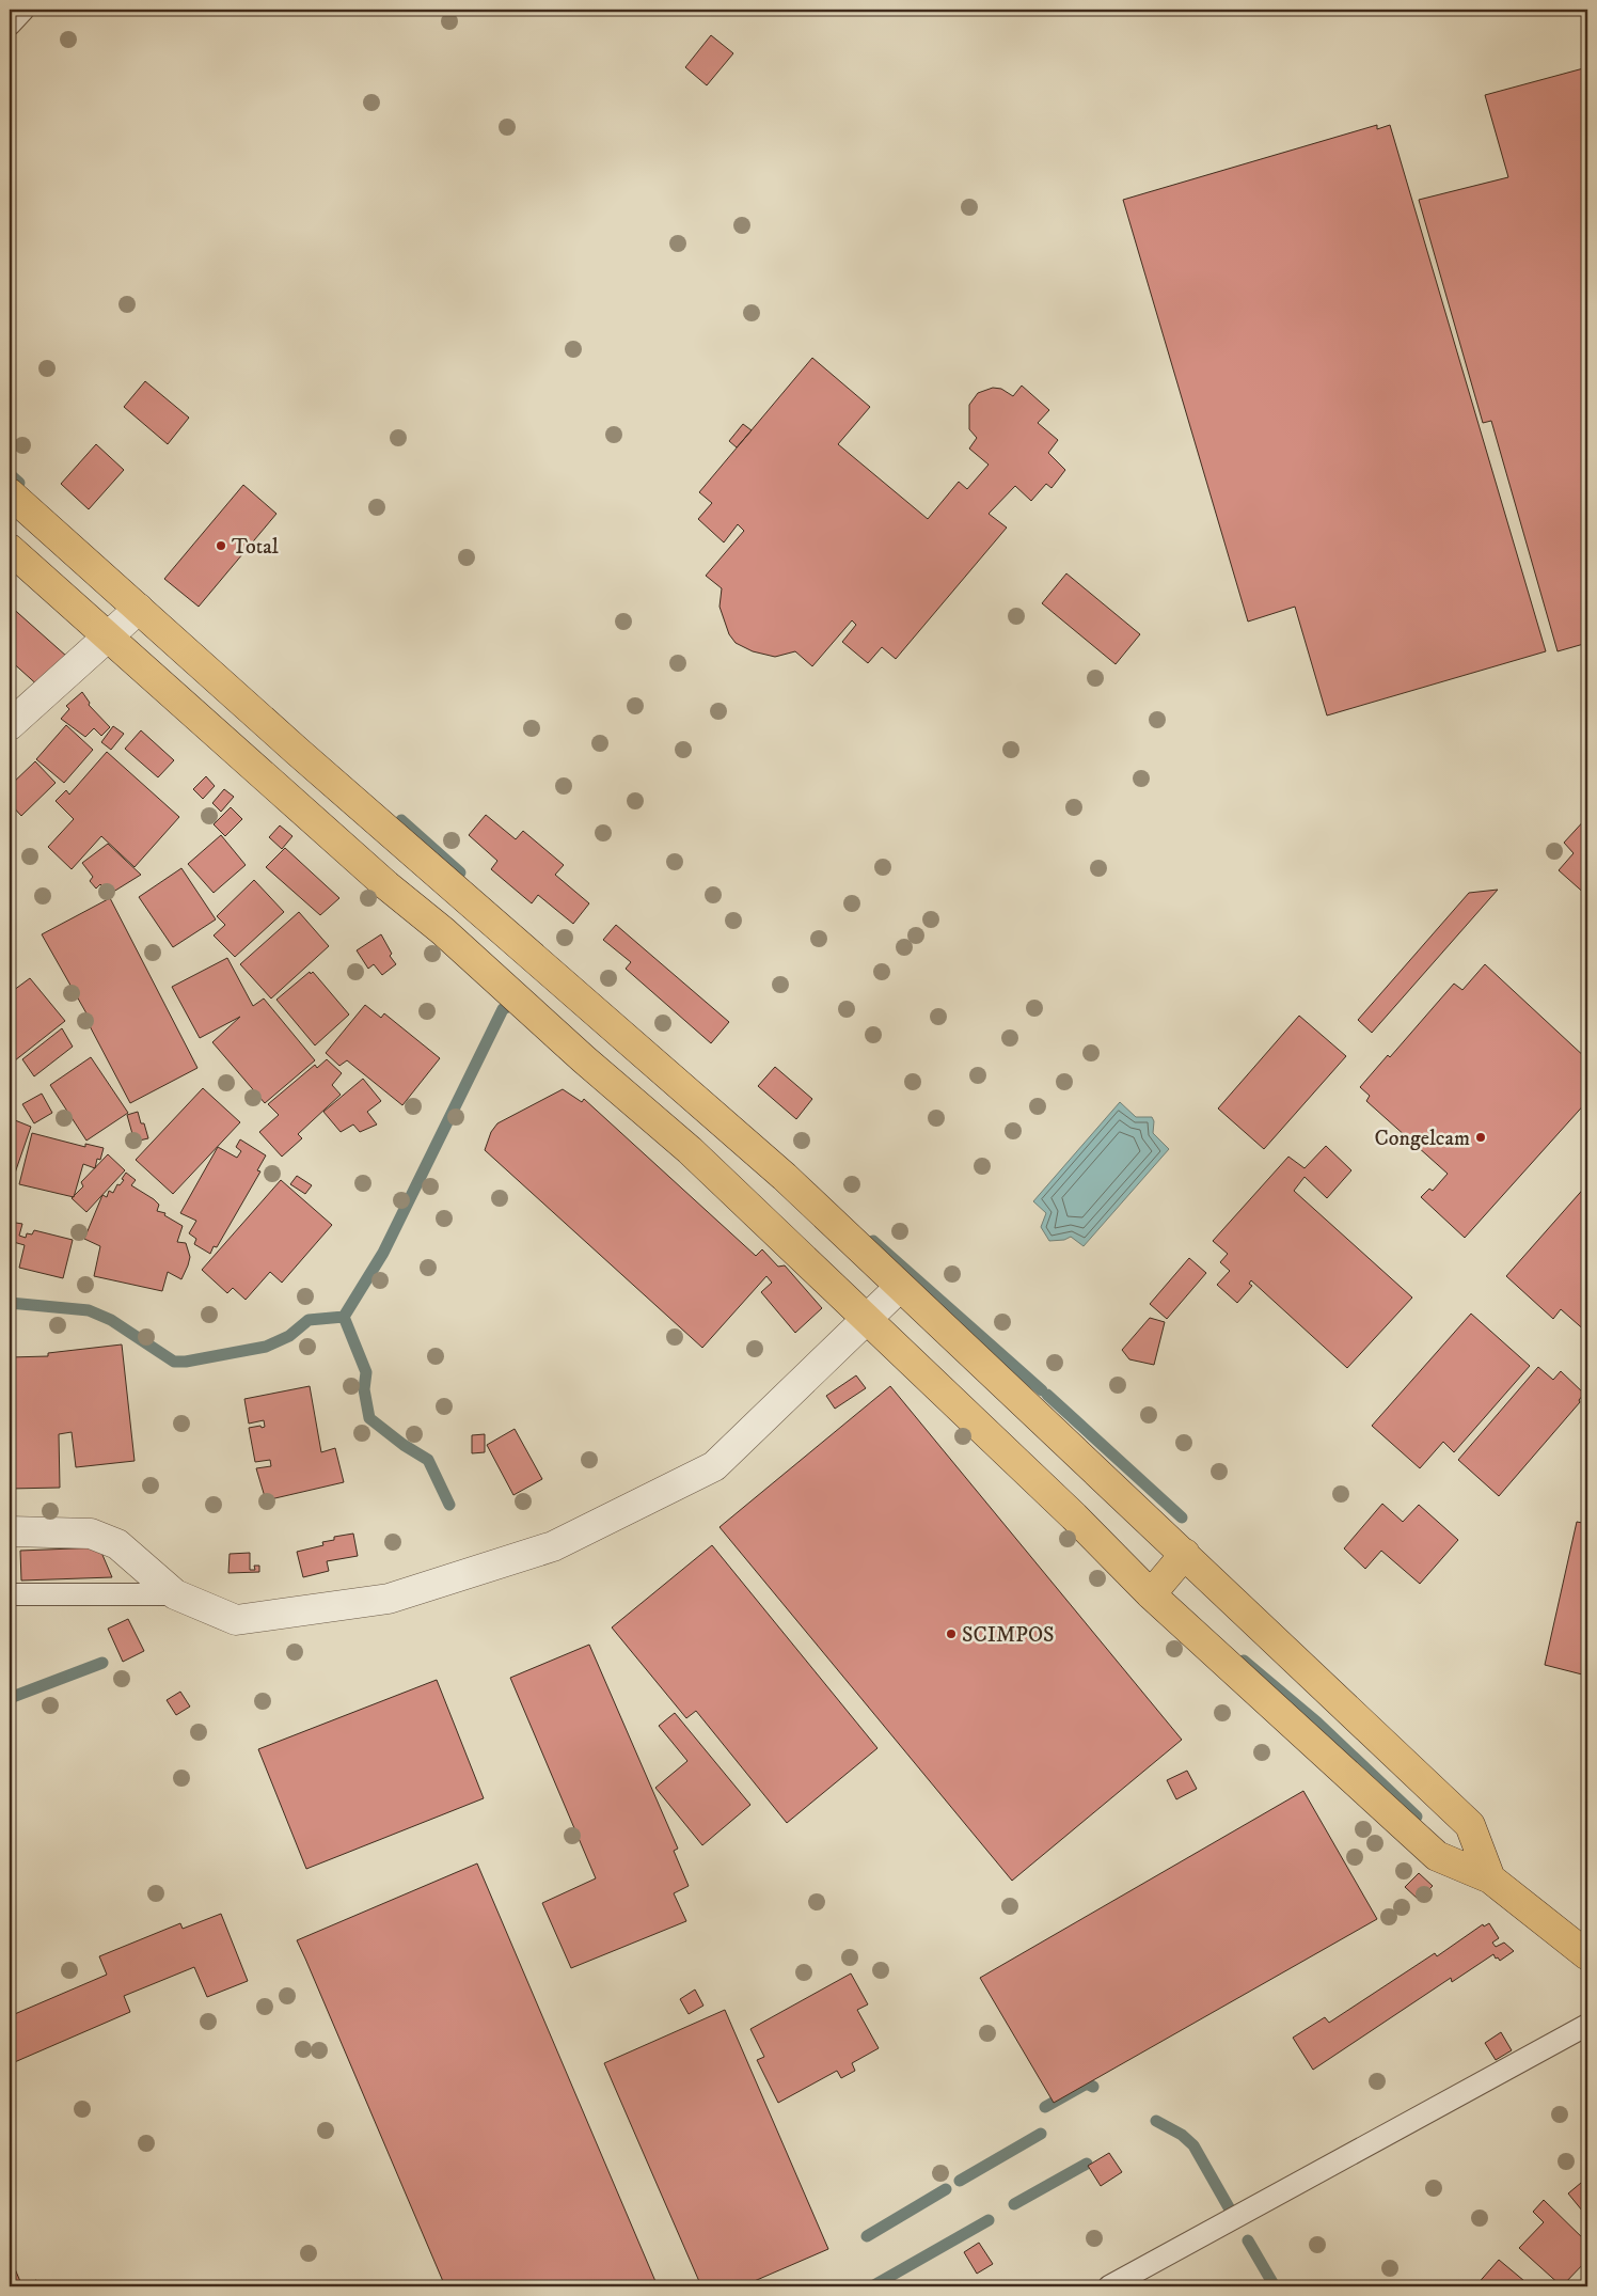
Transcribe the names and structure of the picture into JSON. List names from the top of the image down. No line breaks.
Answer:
{"places":["Total","Congelcam","SCIMPOS"]}
